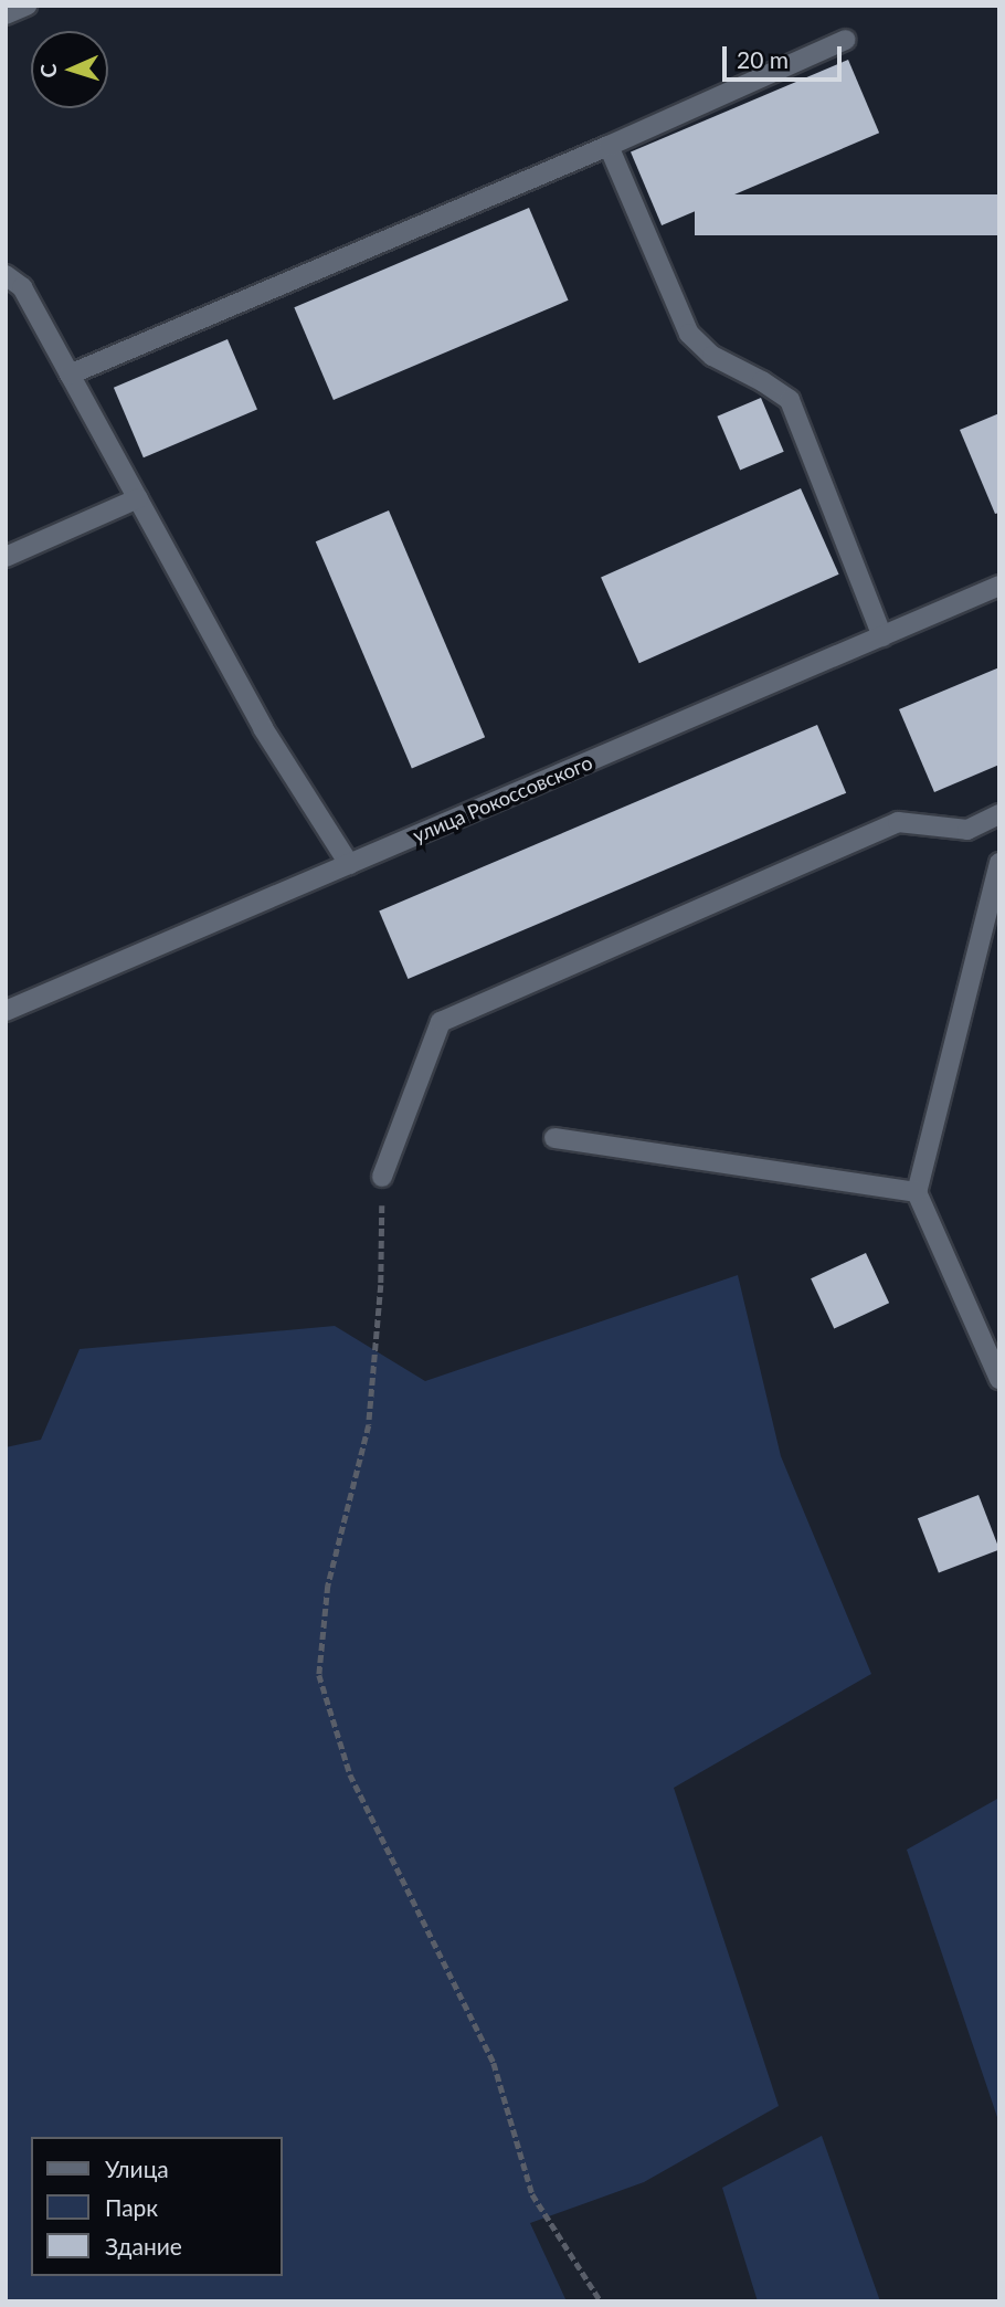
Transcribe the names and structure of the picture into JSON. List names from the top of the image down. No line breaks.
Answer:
{"streets":{"street":["улица Рокоссовского"]},"legend":["Улица","Парк","Здание"],"scale_bar":"20 m","north":"left"}
